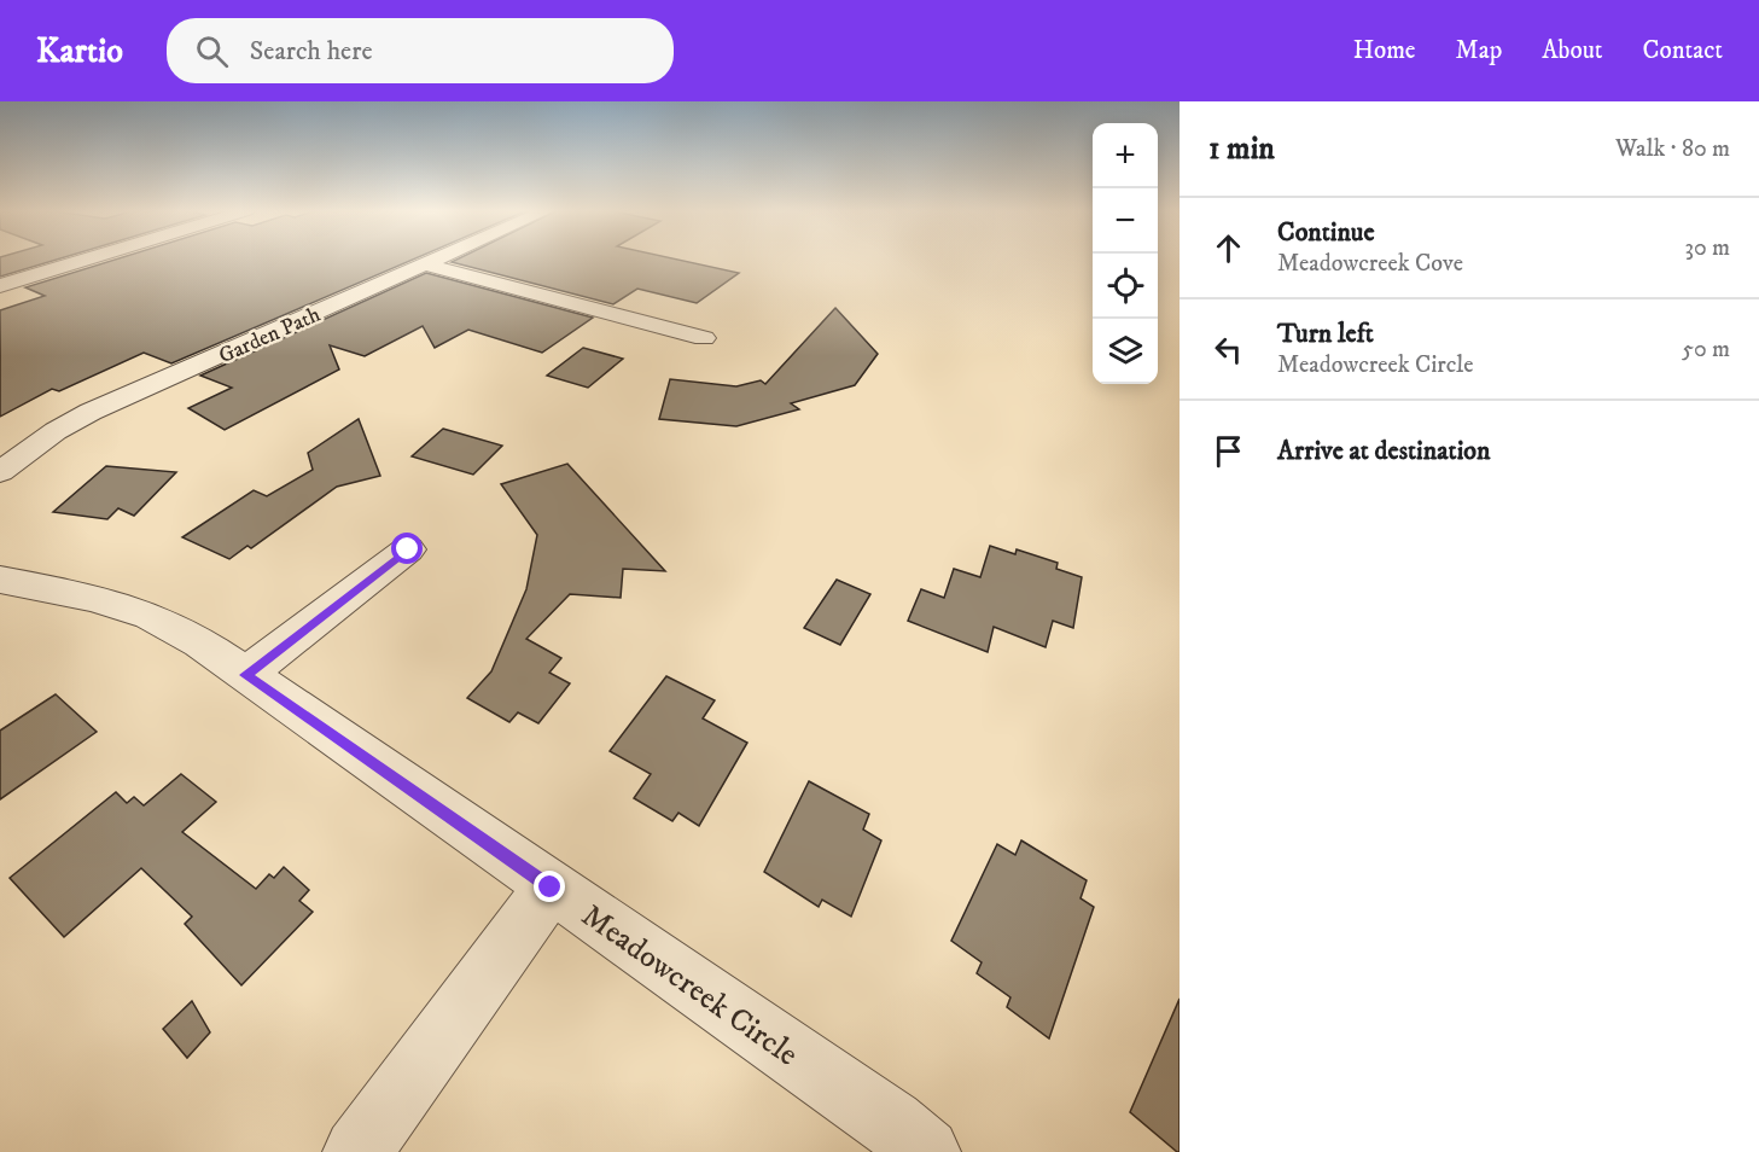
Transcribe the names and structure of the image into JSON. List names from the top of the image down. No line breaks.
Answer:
{"streets":{"street":["Garden Path","Meadowcreek Circle"]},"page":{"header":"Kartio","search":"Search here","nav":["Home","Map","About","Contact"],"heading":["1 min","Walk · 80 m"],"map_buttons":["+","−"],"list":[["Continue","Meadowcreek Cove","30 m"],["Turn left","Meadowcreek Circle","50 m"],"Arrive at destination"]}}
